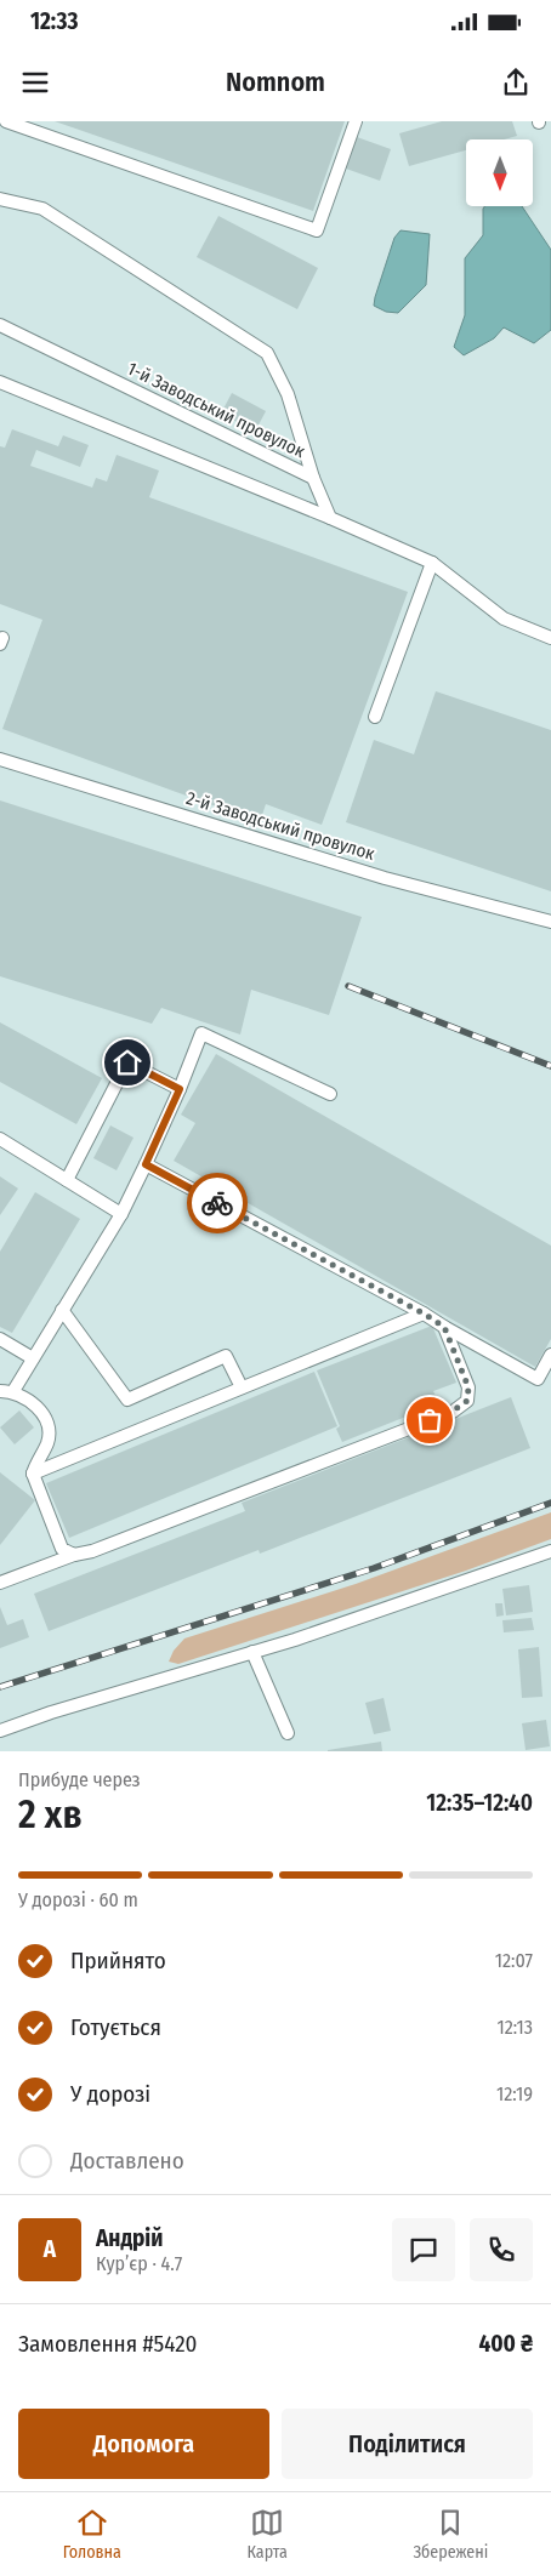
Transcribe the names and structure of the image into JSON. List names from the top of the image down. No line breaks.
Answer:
{"streets":{"lane":["1-й Заводський провулок","2-й Заводський провулок"]},"north":"bottom","page":{"status":"12:33","header":"Nomnom","heading":["2 хв","Прибуде через","12:35–12:40"],"panel":["Андрій","Кур’єр · 4.7","Замовлення #5420","400 ₴"],"bar":"У дорозі · 60 m","list":[["Прийнято","12:07"],["Готується","12:13"],["У дорозі","12:19"],"Доставлено"],"round":"А","buttons":["Допомога","Поділитися"],"tabs":["Головна","Карта","Збережені"]}}
